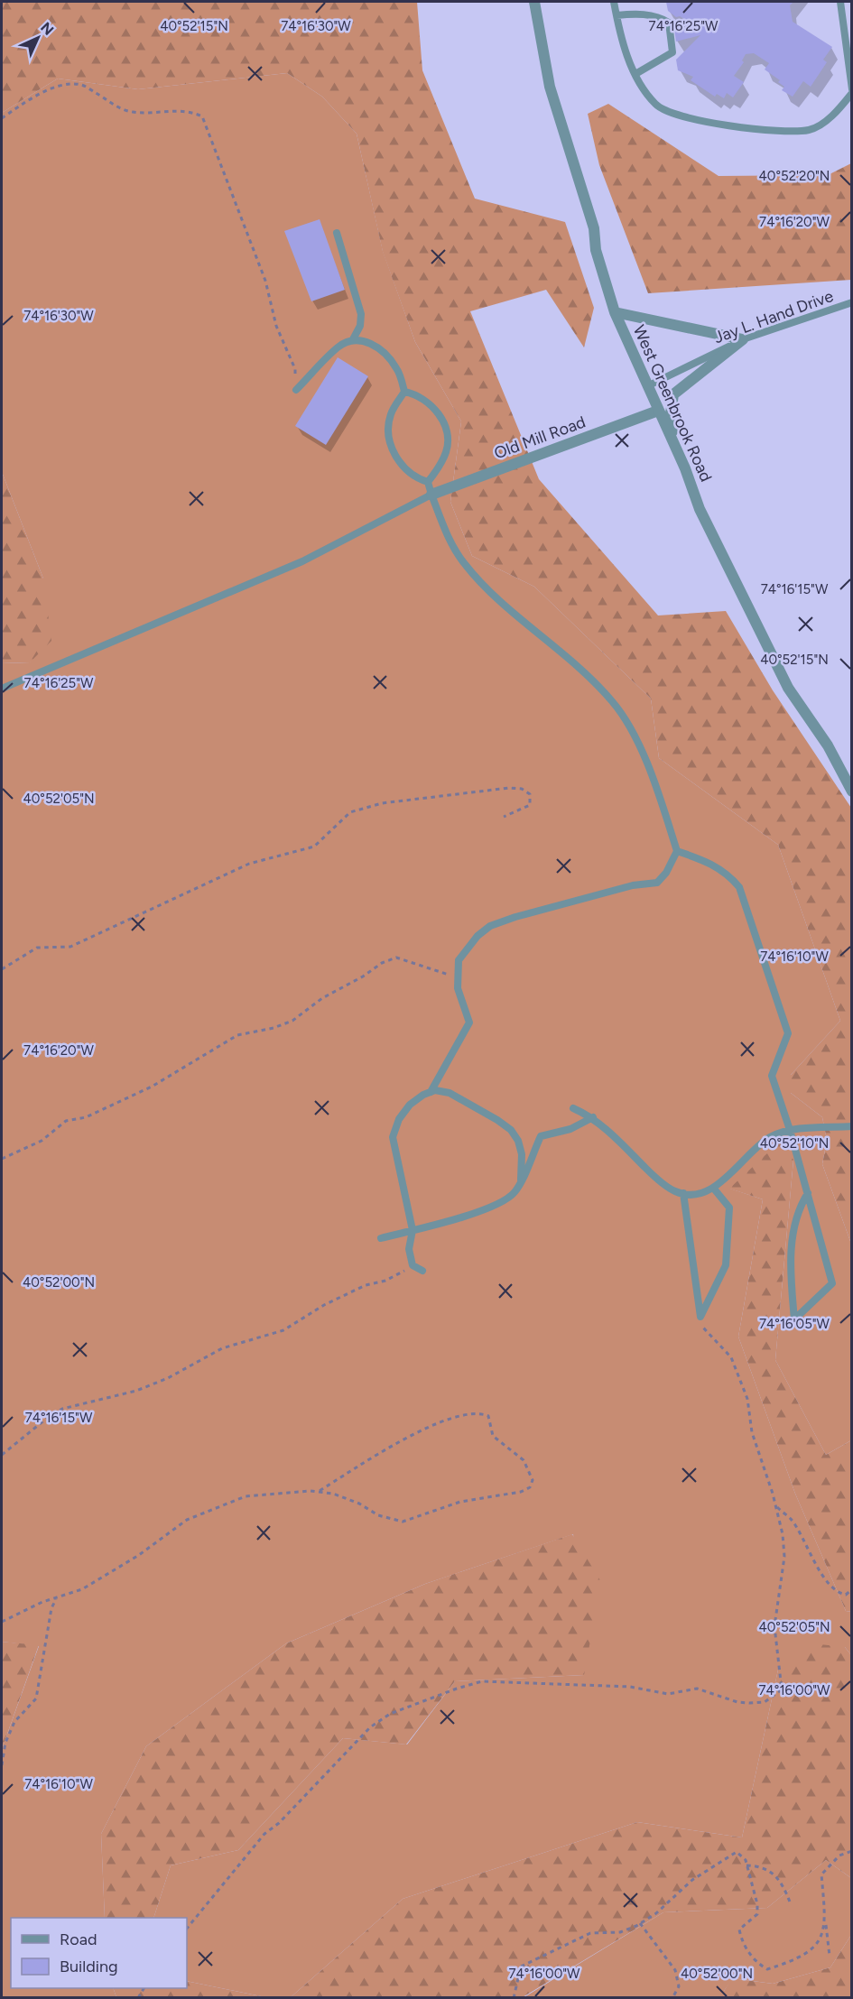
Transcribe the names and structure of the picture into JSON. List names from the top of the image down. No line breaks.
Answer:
{"streets":{"street":["West Greenbrook Road","Old Mill Road"],"lane":["Jay L. Hand Drive"]},"crossings":[["Jay L. Hand Drive","West Greenbrook Road"],["West Greenbrook Road","Old Mill Road"]],"legend":["Road","Building"],"north":"top right","coordinates":["40°52'15\"N","74°16'30\"W","74°16'25\"W","40°52'20\"N","74°16'20\"W","74°16'15\"W","40°52'05\"N","74°16'10\"W","40°52'10\"N","40°52'00\"N","74°16'05\"W","74°16'00\"W"]}
